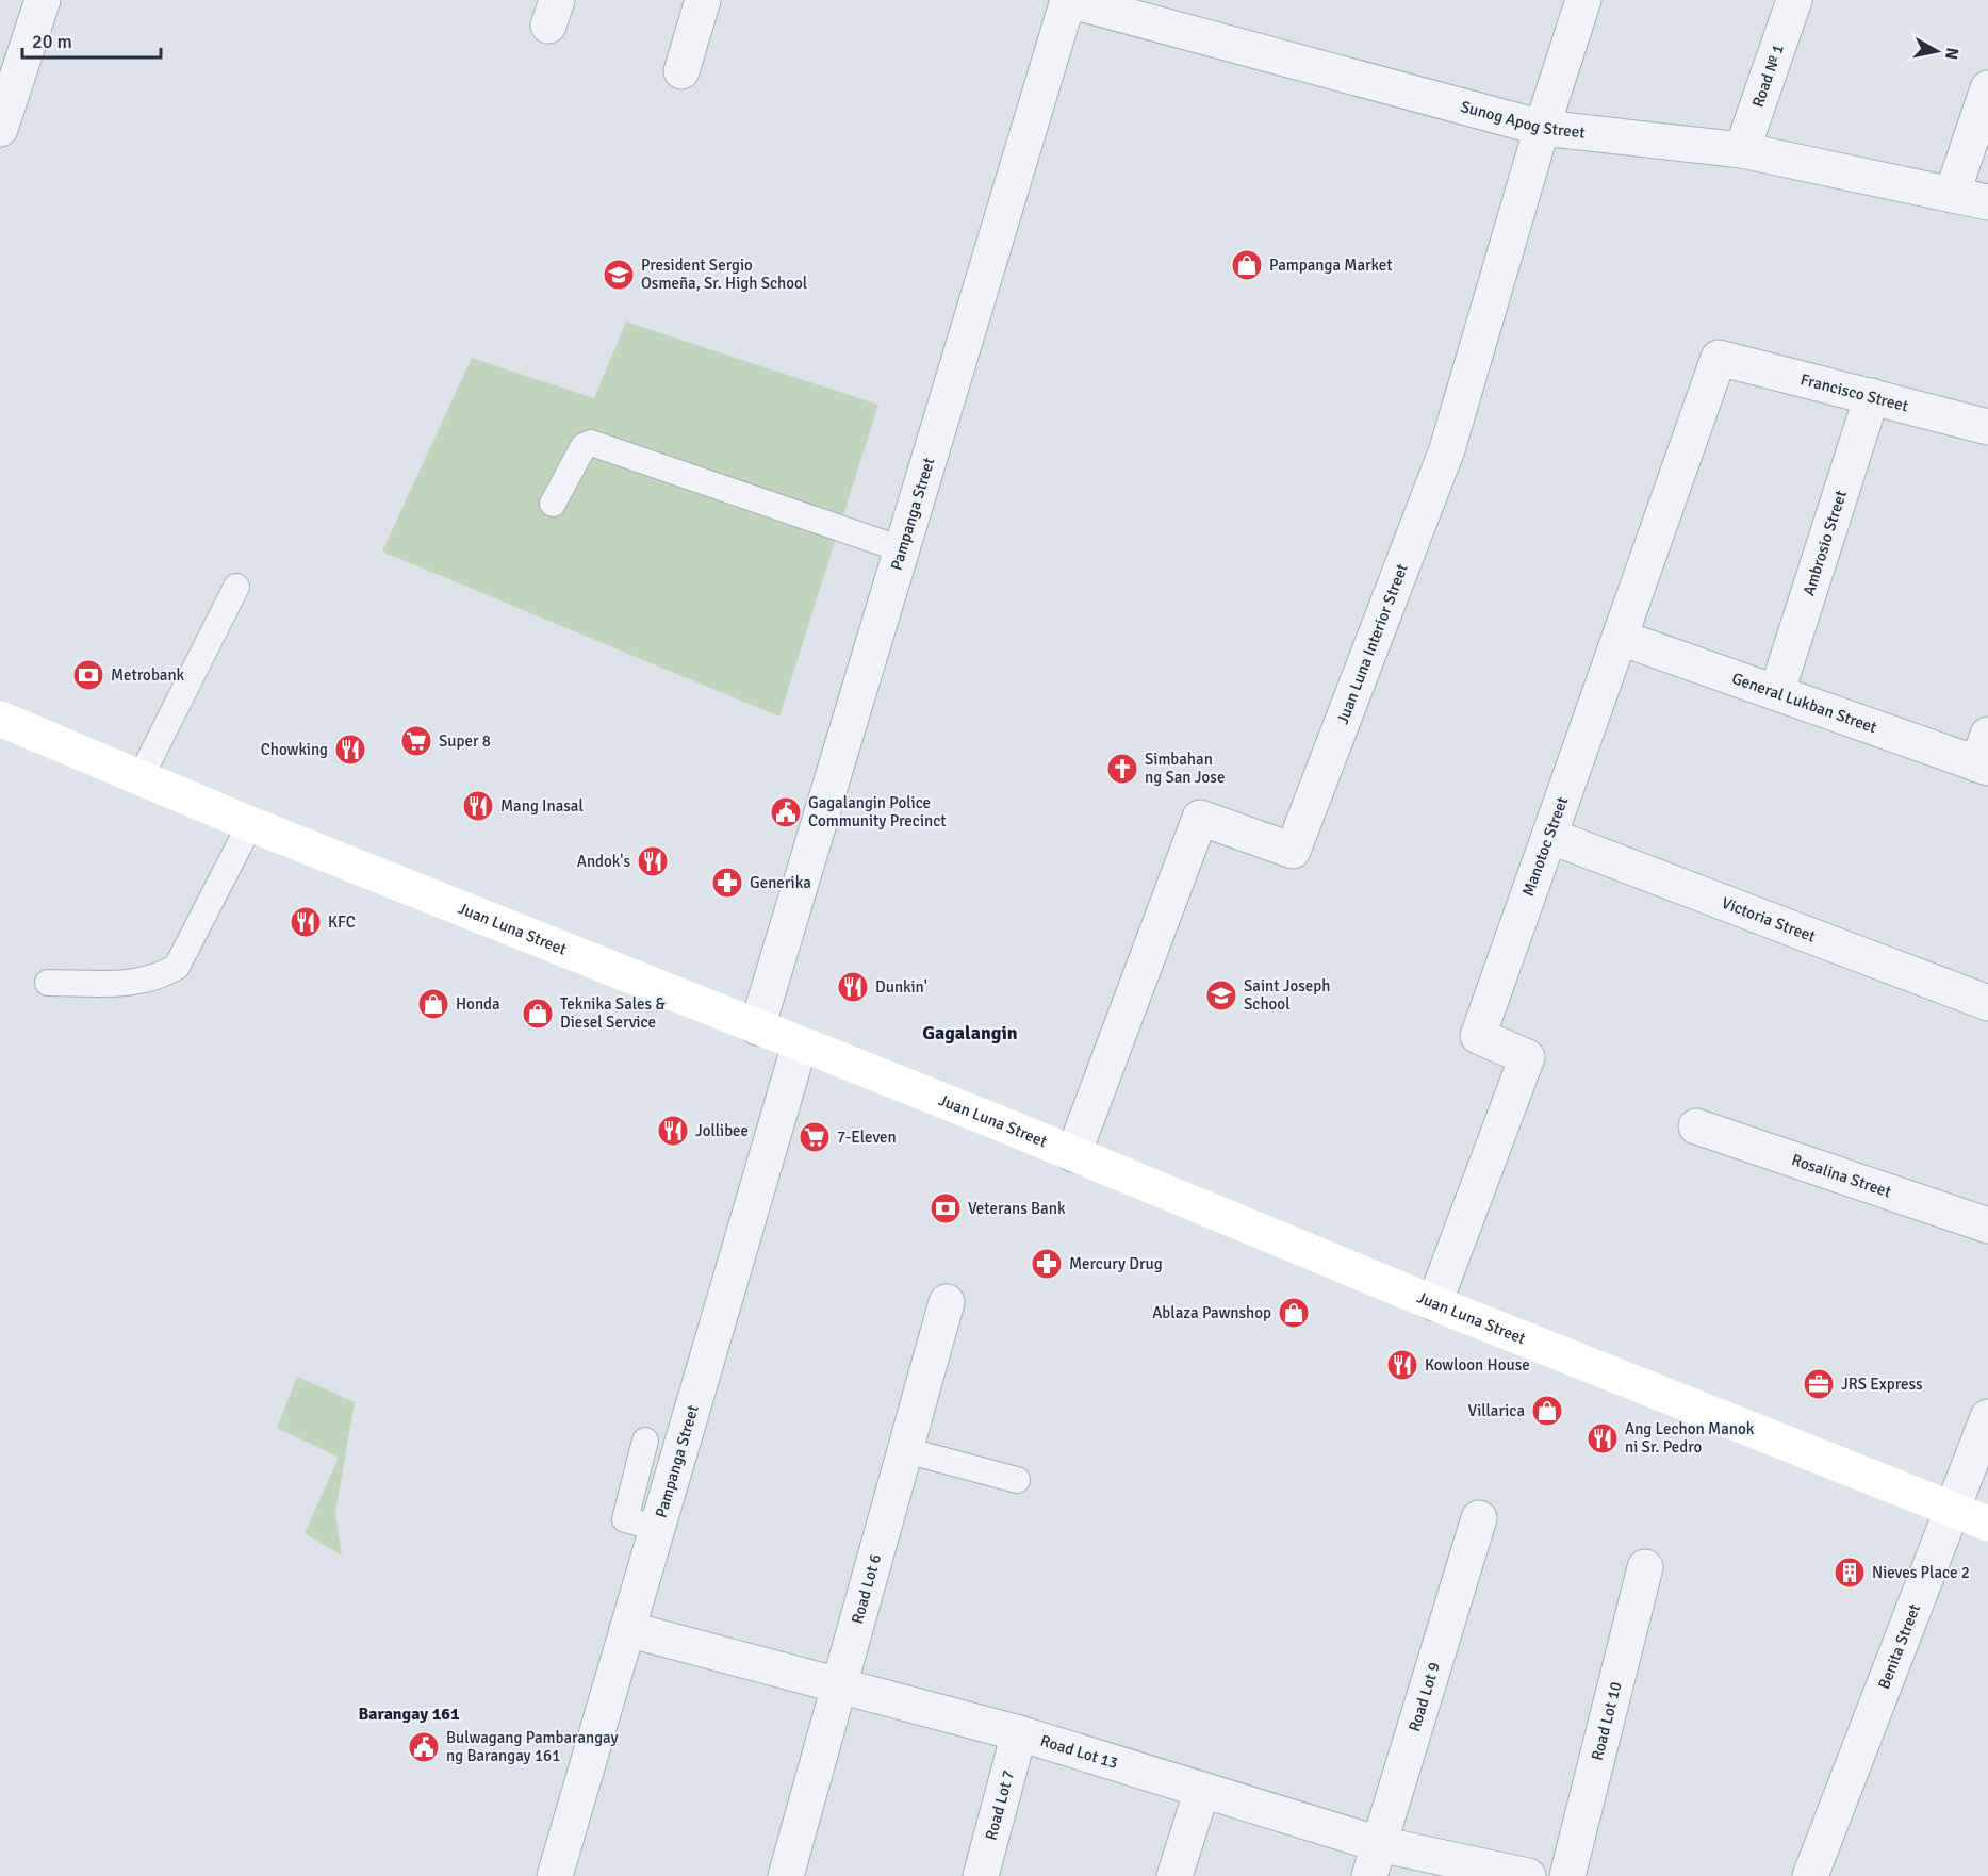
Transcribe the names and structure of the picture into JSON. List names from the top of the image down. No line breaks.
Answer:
{"streets":{"main road":["Juan Luna Street"],"street":["Road № 1","Sunog Apog Street","Francisco Street","Pampanga Street","Ambrosio Street","Juan Luna Interior Street","General Lukban Street","Manotoc Street","Victoria Street","Rosalina Street","Road Lot 6","Benita Street","Road Lot 9","Road Lot 10","Road Lot 13","Road Lot 7"]},"crossings":[["Road № 1","Sunog Apog Street"],["Sunog Apog Street","Pampanga Street"],["Sunog Apog Street","Juan Luna Interior Street"],["Francisco Street","Ambrosio Street"],["Francisco Street","Manotoc Street"],["Pampanga Street","Juan Luna Street"],["Pampanga Street","Road Lot 13"],["Ambrosio Street","General Lukban Street"],["Juan Luna Interior Street","Juan Luna Street"],["General Lukban Street","Manotoc Street"],["Manotoc Street","Victoria Street"],["Manotoc Street","Juan Luna Street"],["Juan Luna Street","Benita Street"],["Road Lot 6","Road Lot 13"],["Road Lot 9","Road Lot 13"],["Road Lot 13","Road Lot 7"]],"districts":["Gagalangin","Barangay 161"],"places":{"shop":["Pampanga Market","Honda","Teknika Sales & Diesel Service","Ablaza Pawnshop","Villarica"],"school or university":["President Sergio Osmeña, Sr. High School","Saint Joseph School"],"bank":["Metrobank","Veterans Bank"],"supermarket":["Super 8","7-Eleven"],"restaurant":["Chowking","Mang Inasal","Andok's","KFC","Dunkin'","Jollibee","Kowloon House","Ang Lechon Manok ni Sr. Pedro"],"church":["Simbahan ng San Jose"],"public building":["Gagalangin Police Community Precinct","Bulwagang Pambarangay ng Barangay 161"],"pharmacy":["Generika","Mercury Drug"],"office":["JRS Express"],"building":["Nieves Place 2"]},"scale_bar":"20 m","north":"right"}
